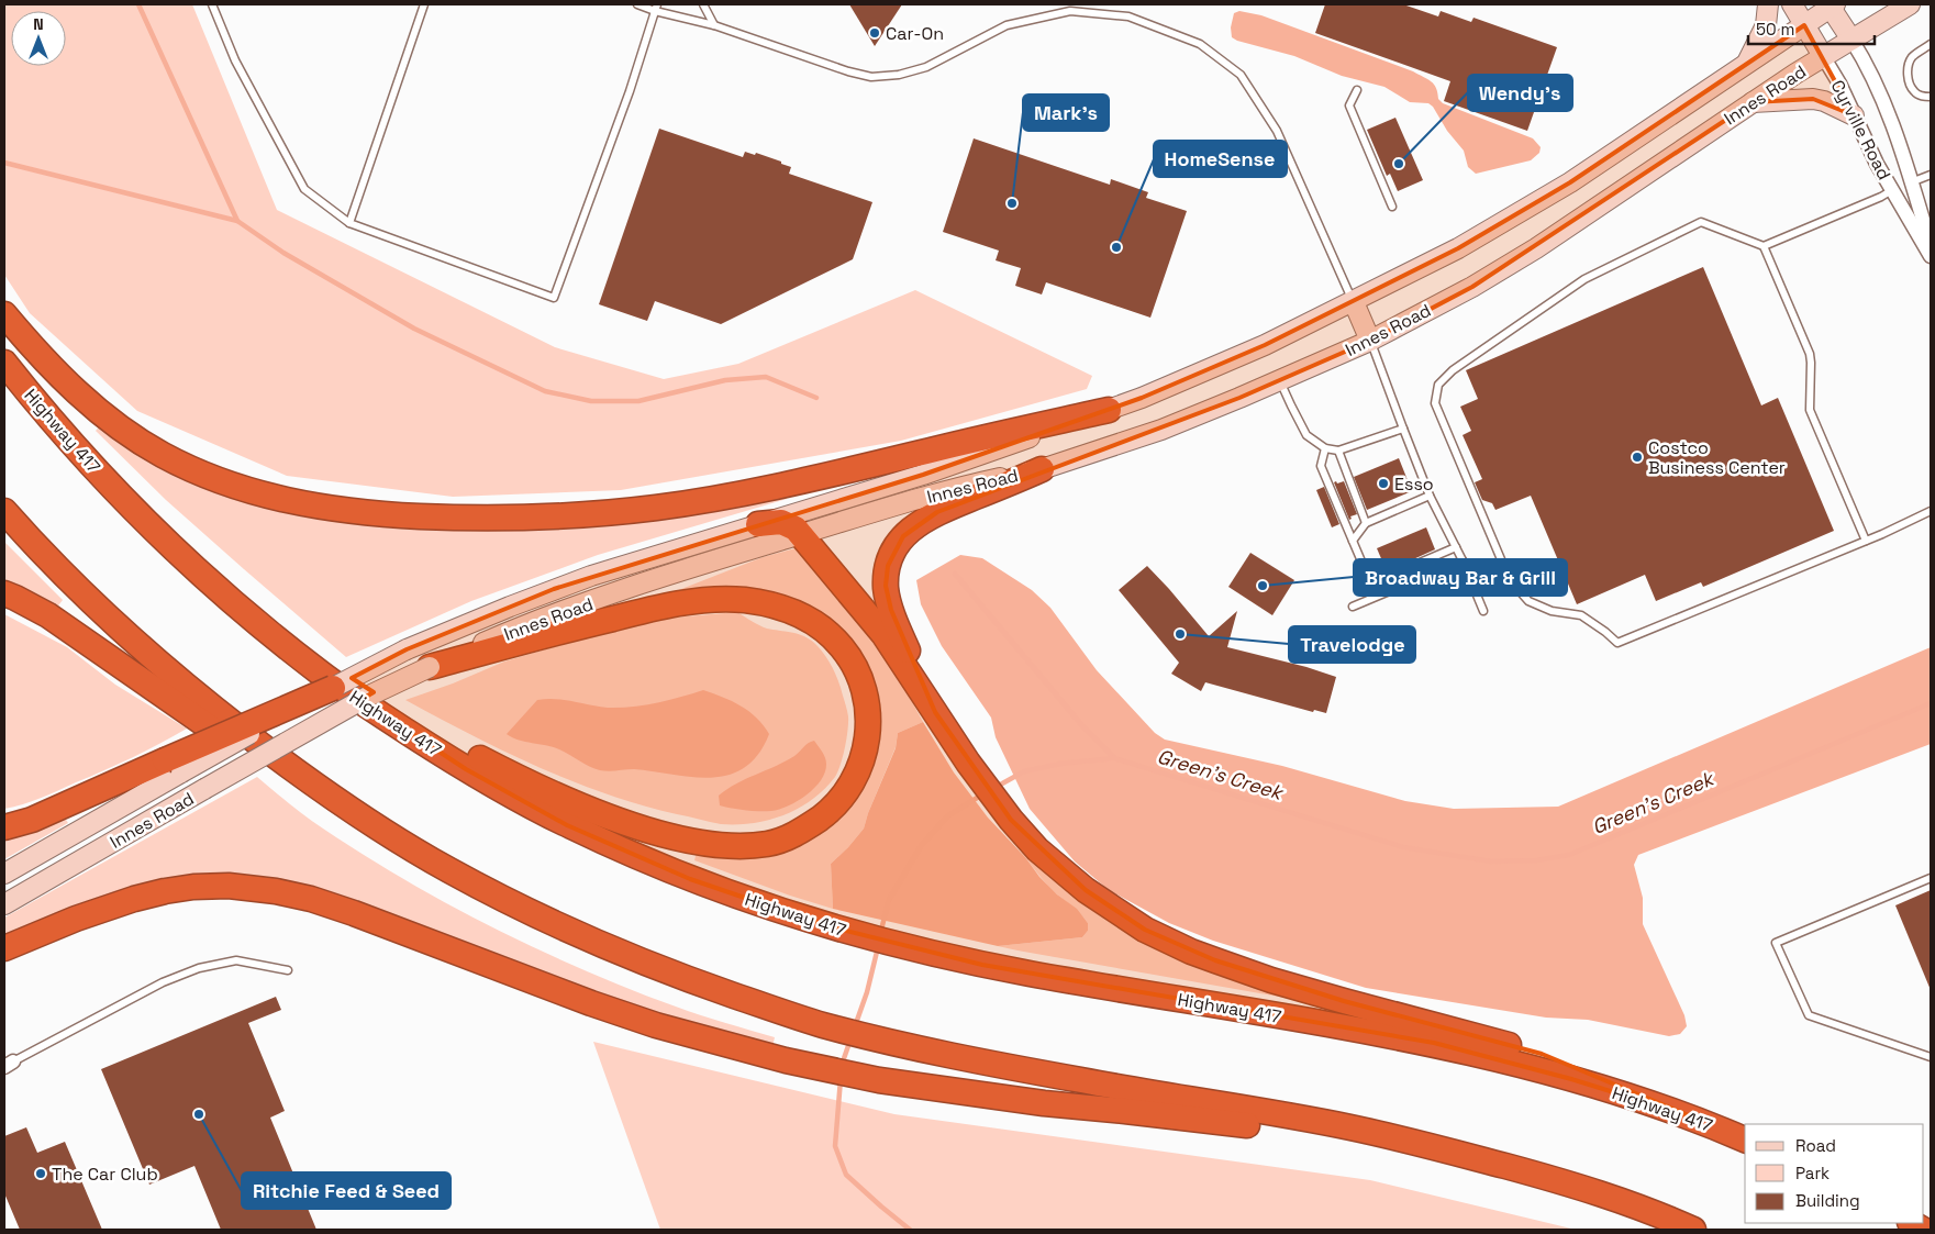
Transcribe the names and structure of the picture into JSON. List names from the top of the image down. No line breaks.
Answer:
{"streets":{"highway":["Highway 417"],"main road":["Innes Road","Cyrville Road"]},"crossings":[["Innes Road","Cyrville Road"]],"water":["Green's Creek"],"places":["Car-On","Wendy's","Mark's","HomeSense","Costco Business Center","Esso","Broadway Bar & Grill","Travelodge","Ritchie Feed & Seed","The Car Club"],"legend":["Road","Park","Building"],"scale_bar":"50 m","north":"top"}
